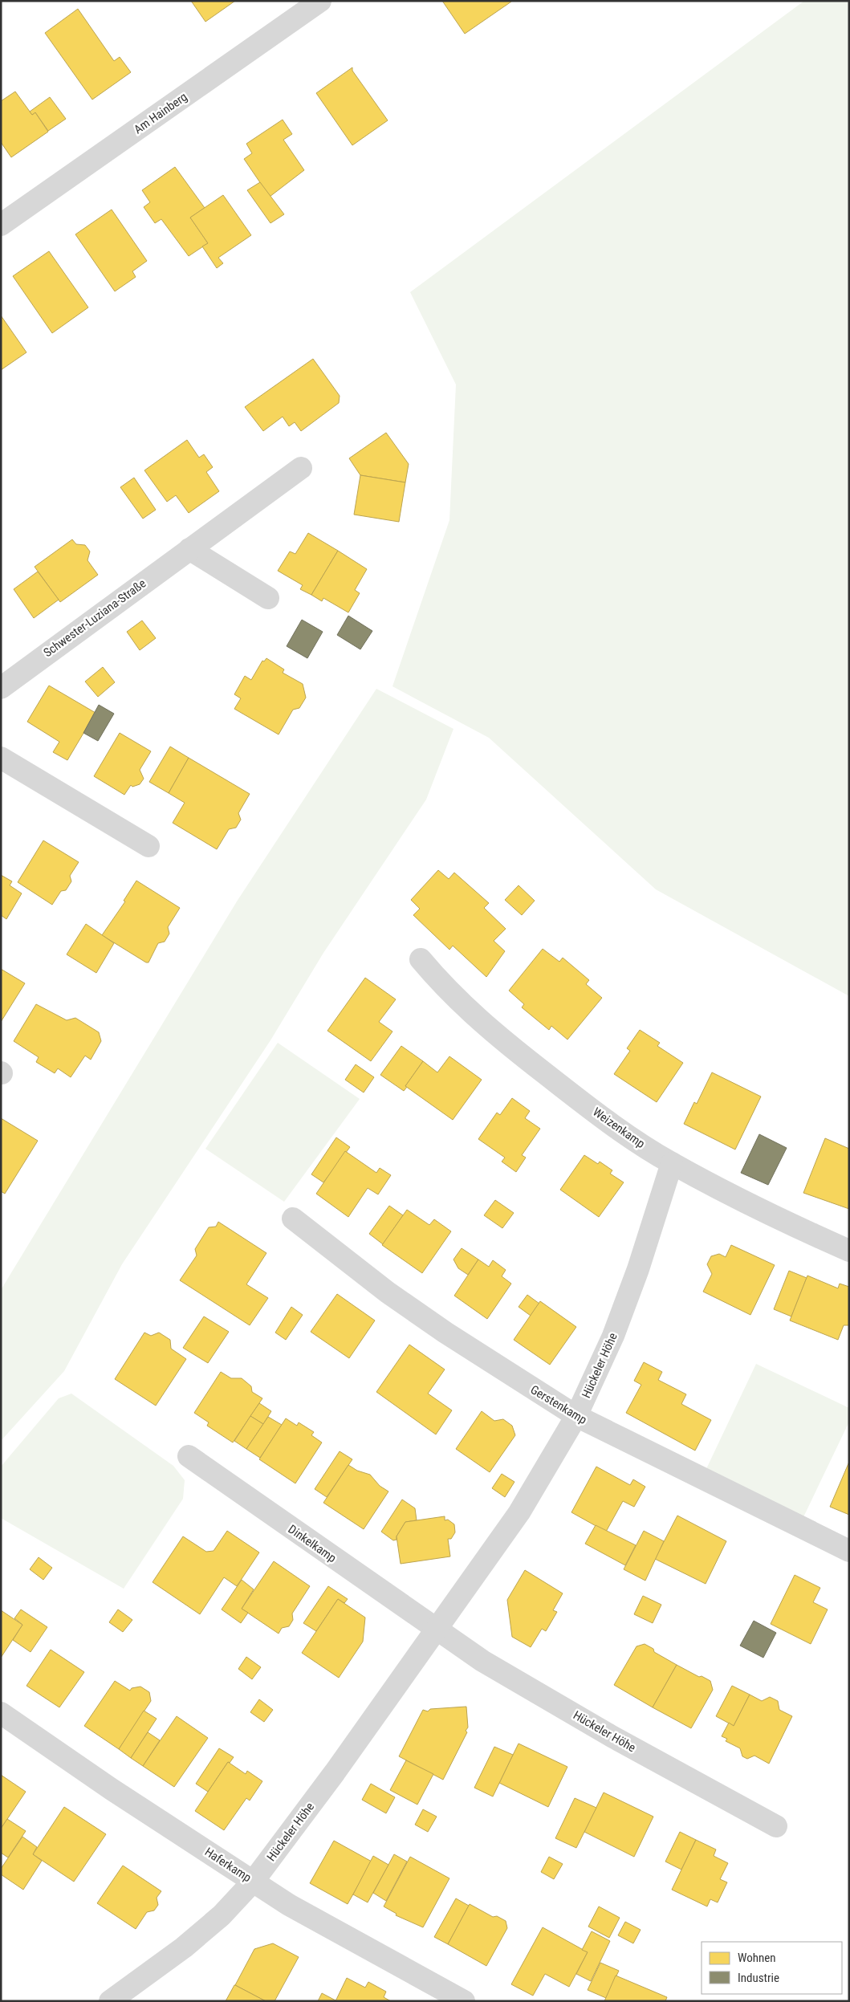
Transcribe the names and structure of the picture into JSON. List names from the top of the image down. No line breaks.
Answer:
{"streets":{"street":["Am Hainberg","Schwester-Luziana-Straße","Weizenkamp","Hückeler Höhe","Gerstenkamp","Dinkelkamp","Haferkamp"]},"crossings":[["Weizenkamp","Hückeler Höhe"],["Hückeler Höhe","Gerstenkamp"],["Hückeler Höhe","Dinkelkamp"],["Hückeler Höhe","Haferkamp"]],"legend":["Wohnen","Industrie"]}
